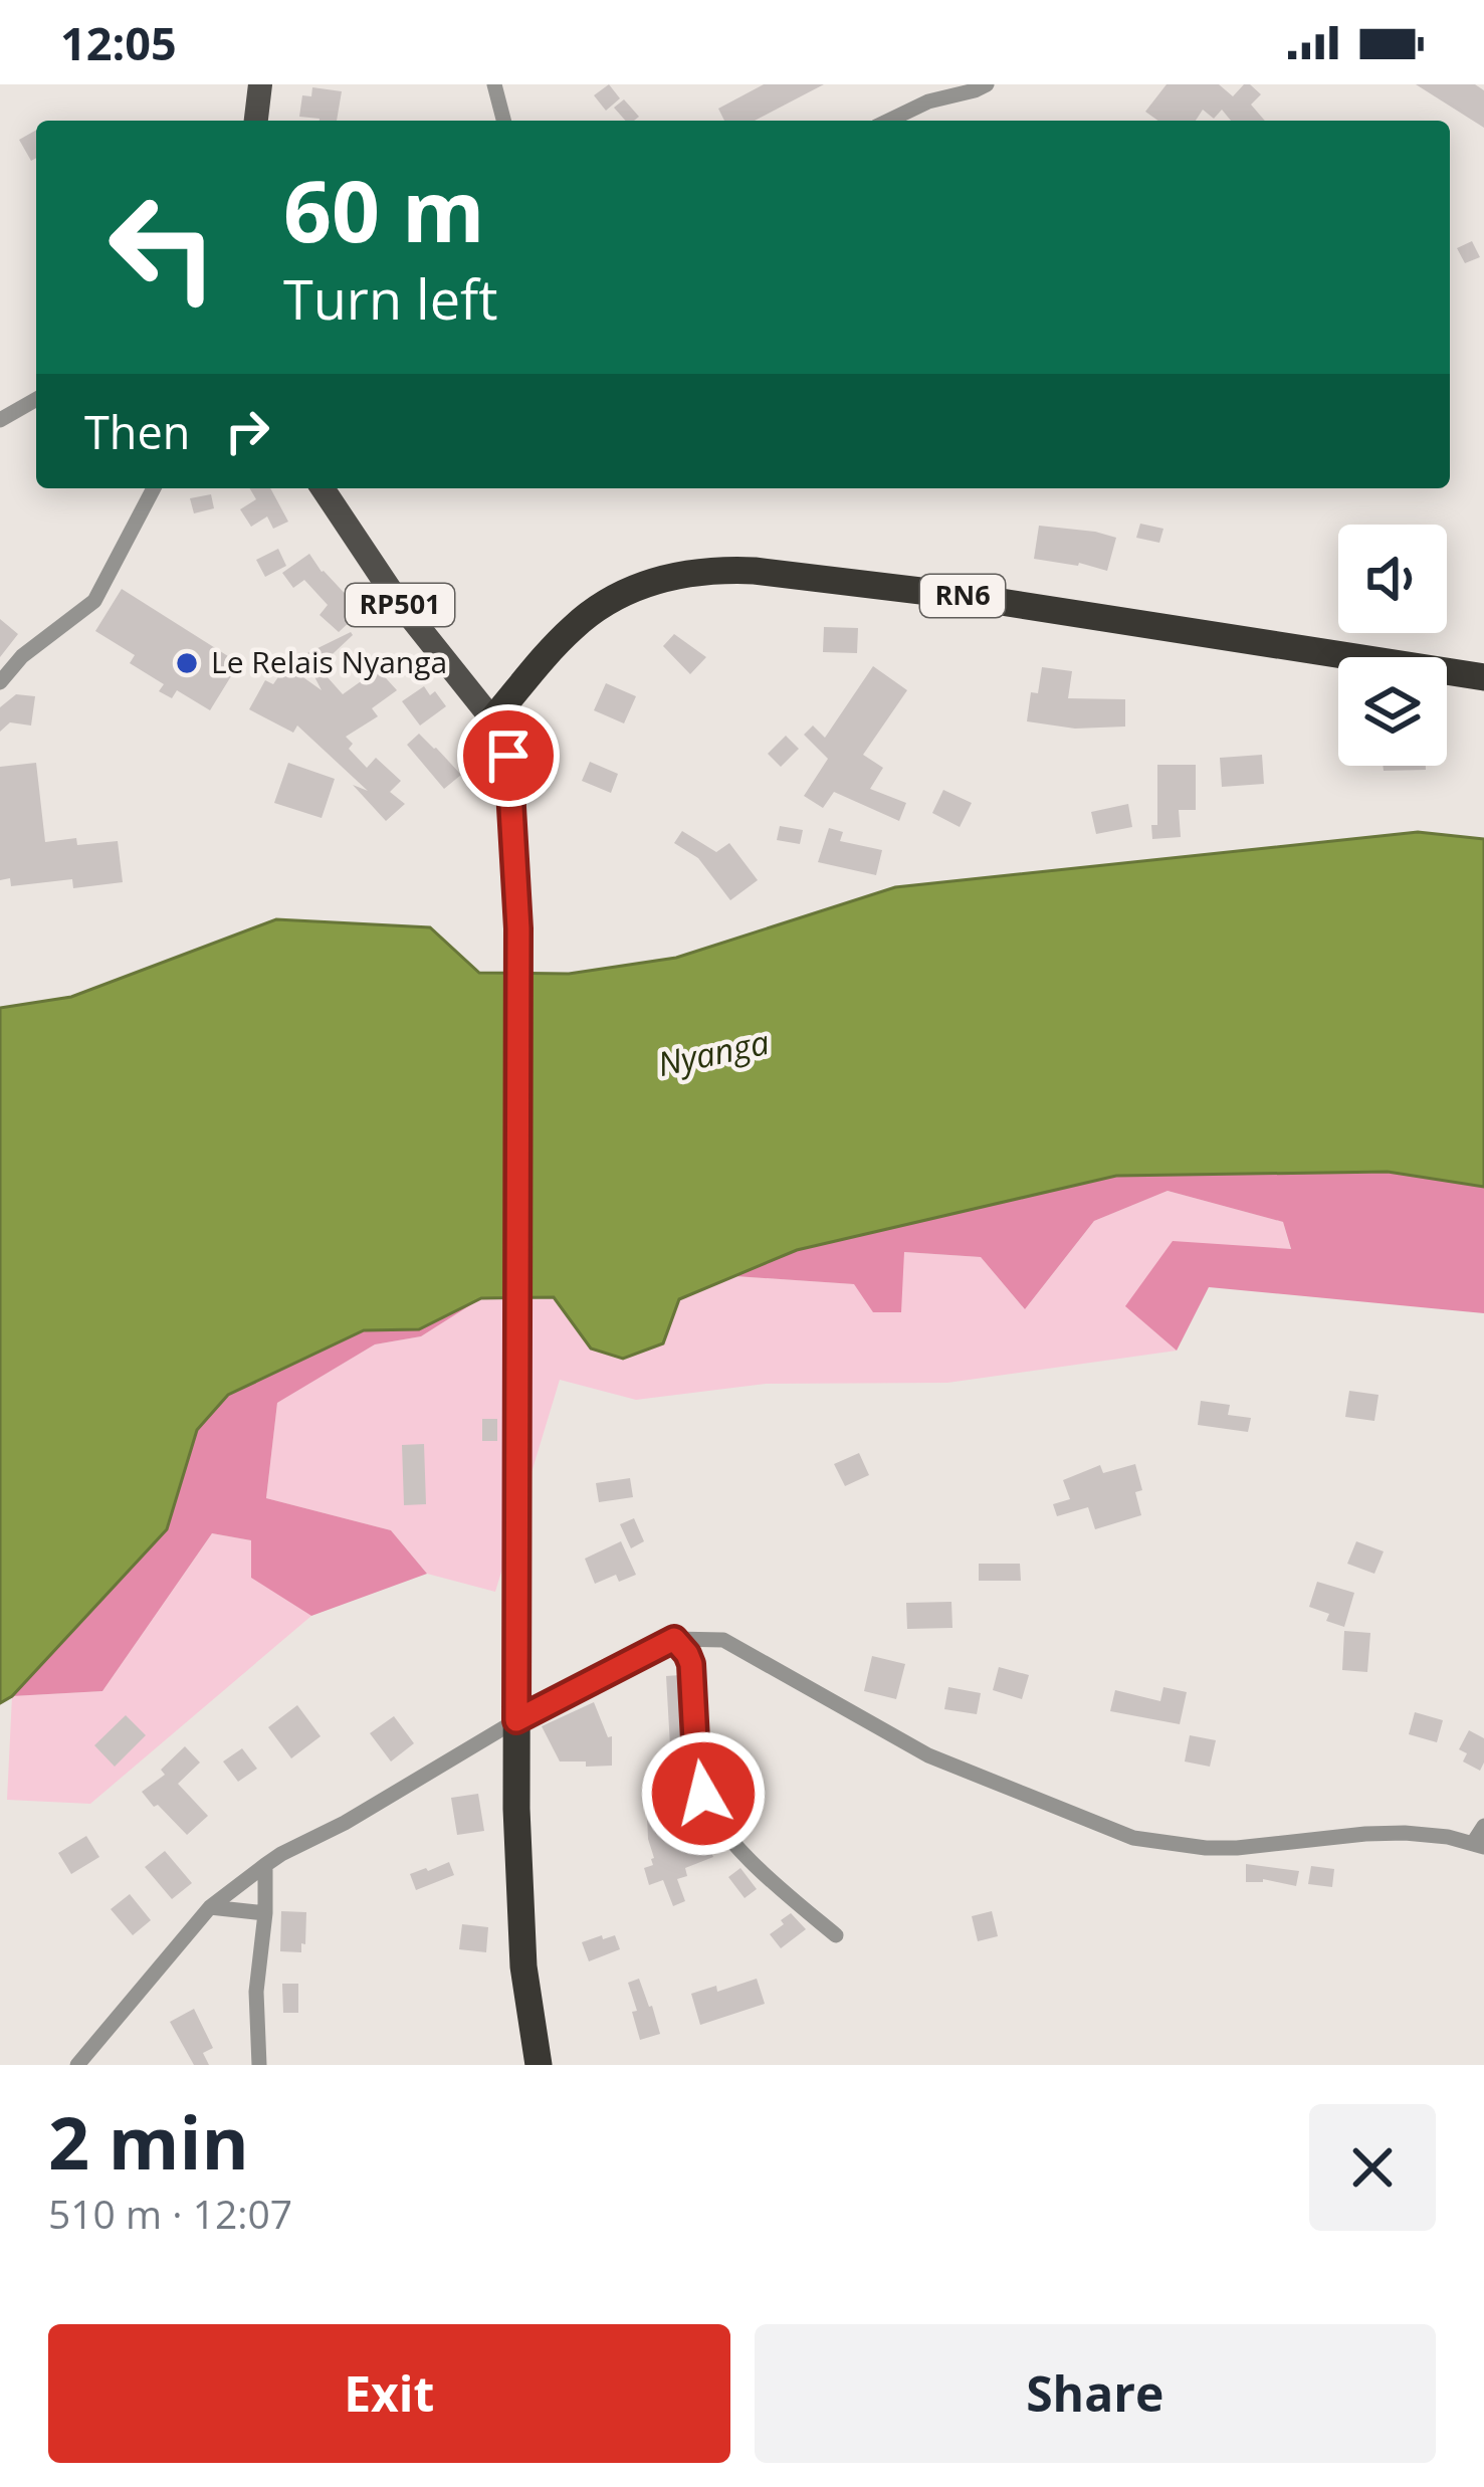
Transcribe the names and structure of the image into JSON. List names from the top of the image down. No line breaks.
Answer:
{"streets":{"highway":["RN6"],"main road":["RP501"]},"crossings":[["RN6","RP501"]],"water":["Nyanga"],"places":["Le Relais Nyanga"],"page":{"status":"12:05","turn":["60 m","Turn left"],"then":"Then","heading":["2 min","510 m · 12:07"],"buttons":["Exit","Share"]}}
